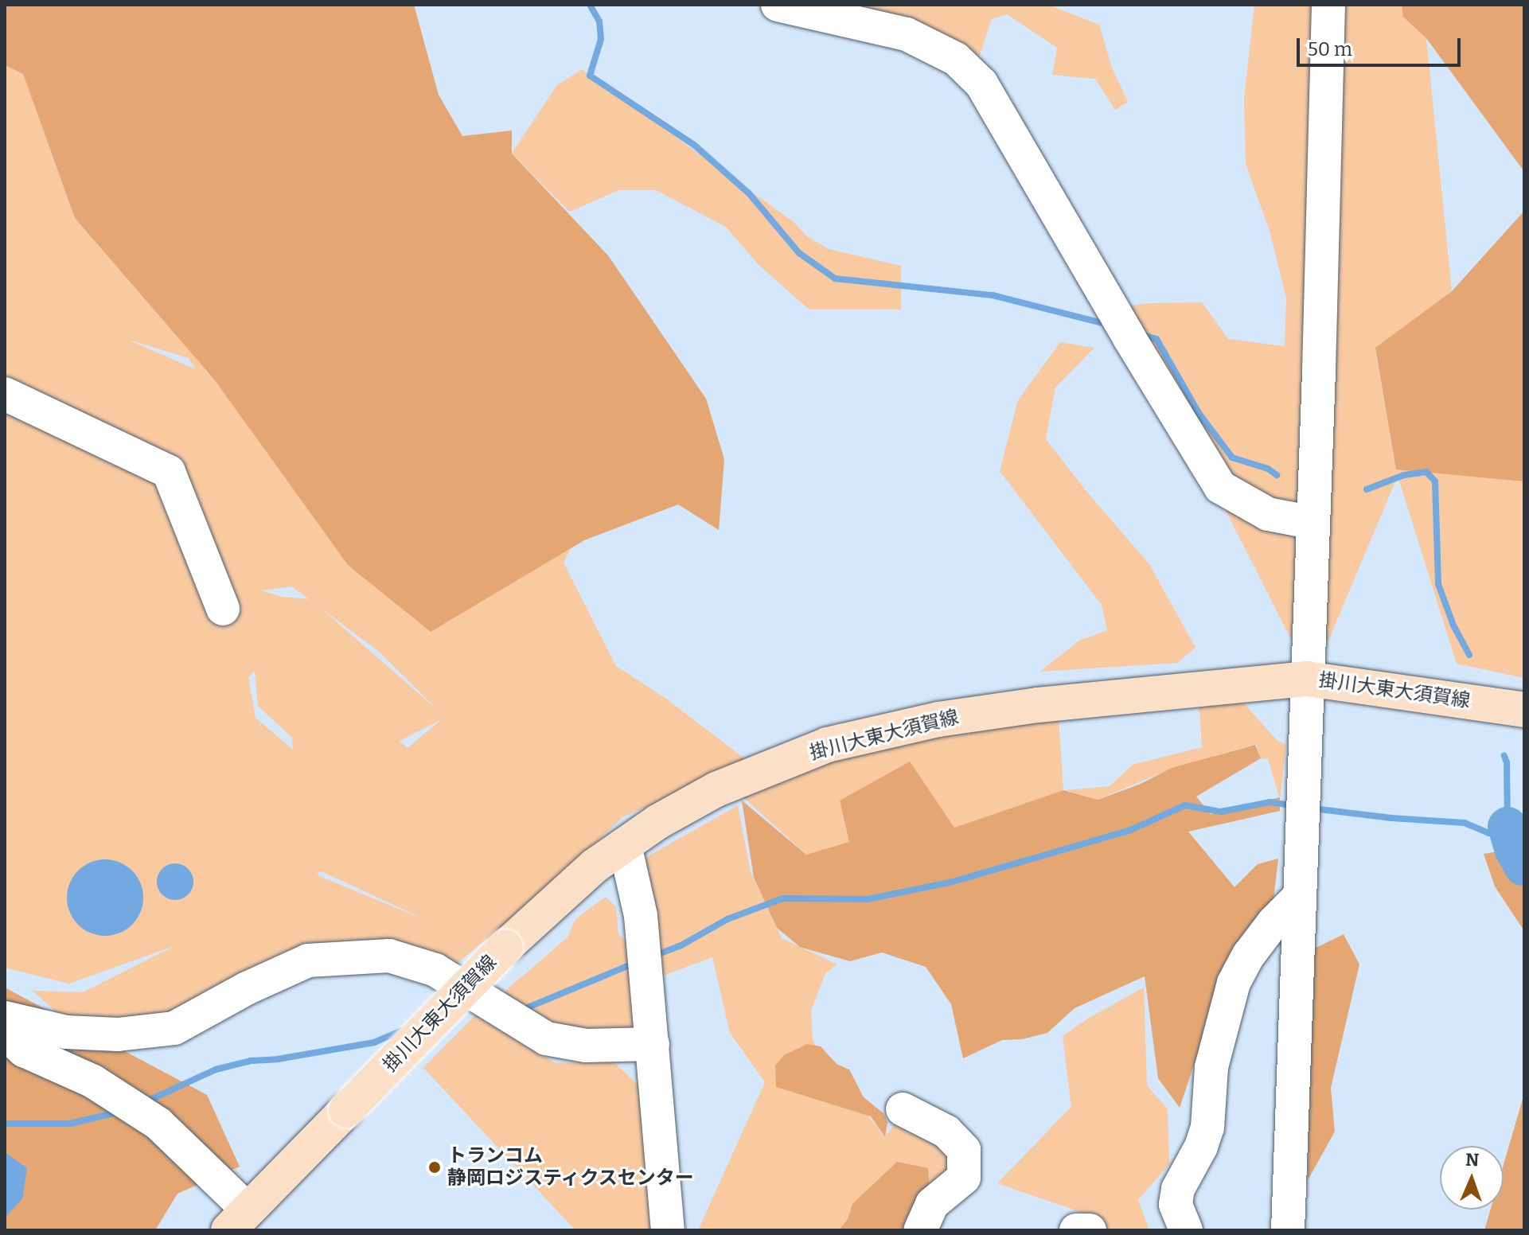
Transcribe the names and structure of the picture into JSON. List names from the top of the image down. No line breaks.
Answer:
{"streets":{"main road":["掛川大東大須賀線"]},"places":["トランコム 静岡ロジスティクスセンター"],"scale_bar":"50 m","north":"top"}
